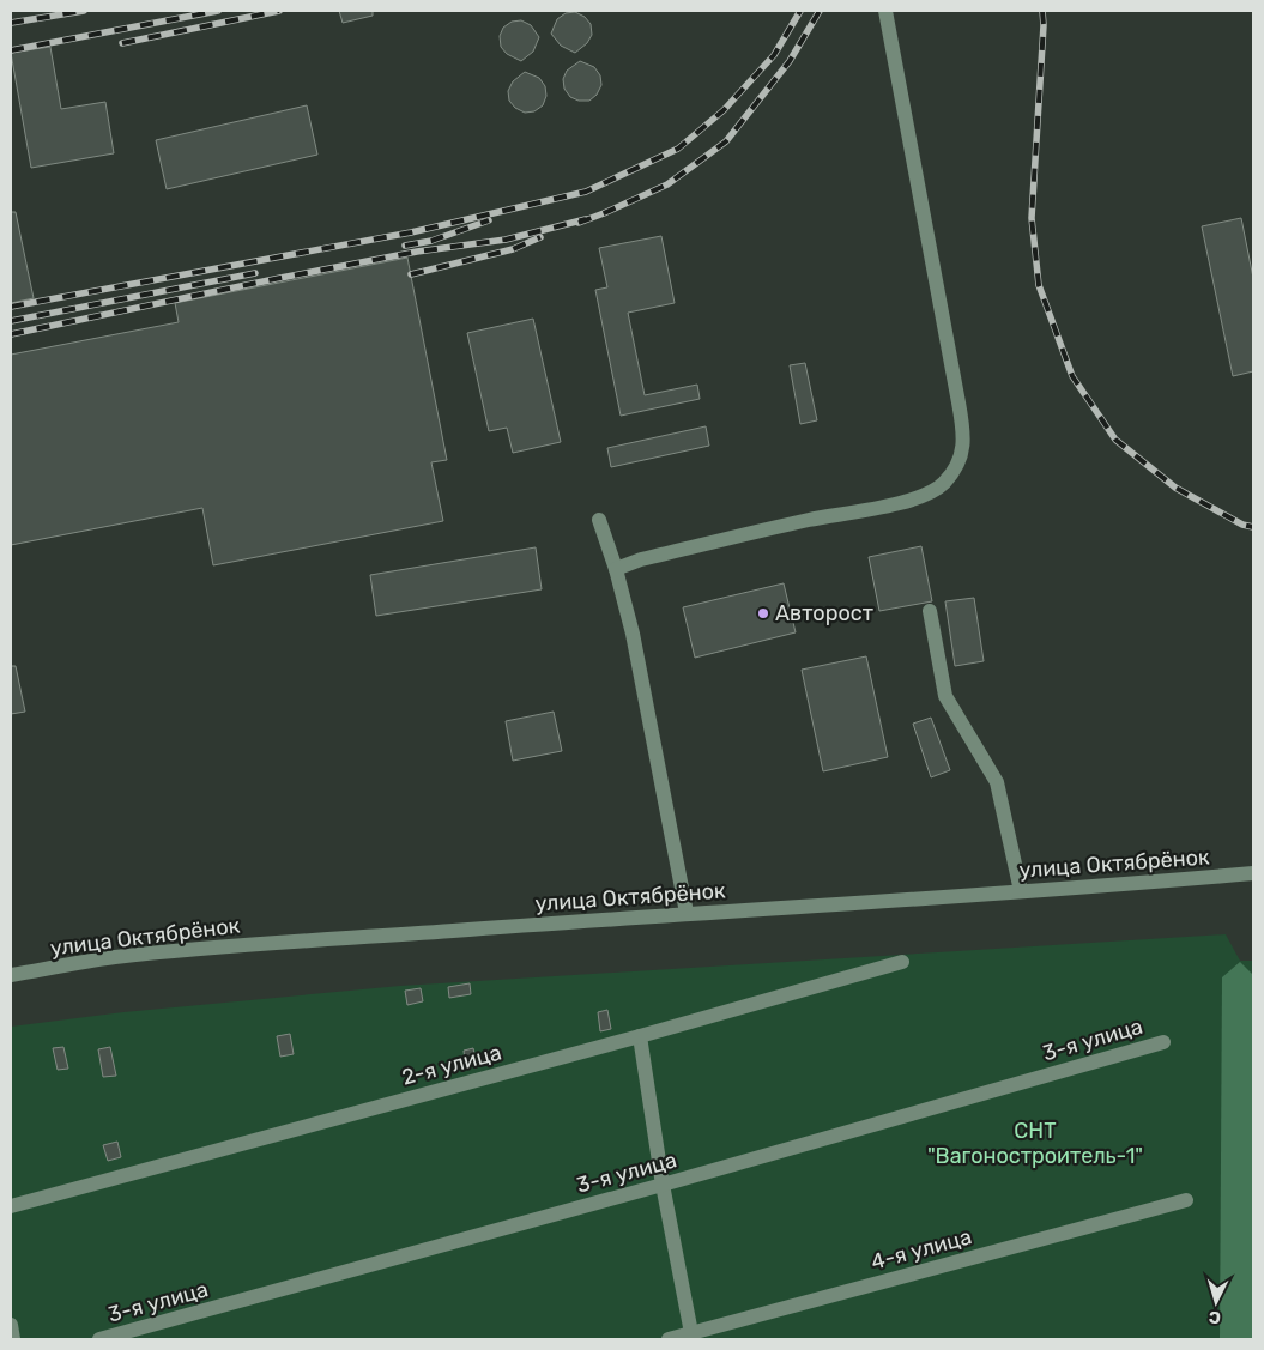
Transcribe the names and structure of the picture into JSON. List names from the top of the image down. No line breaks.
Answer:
{"streets":{"street":["улица Октябрёнок","3-я улица","2-я улица","4-я улица"]},"parks":["СНТ \"Вагоностроитель-1\""],"places":["Авторост"],"north":"bottom"}
